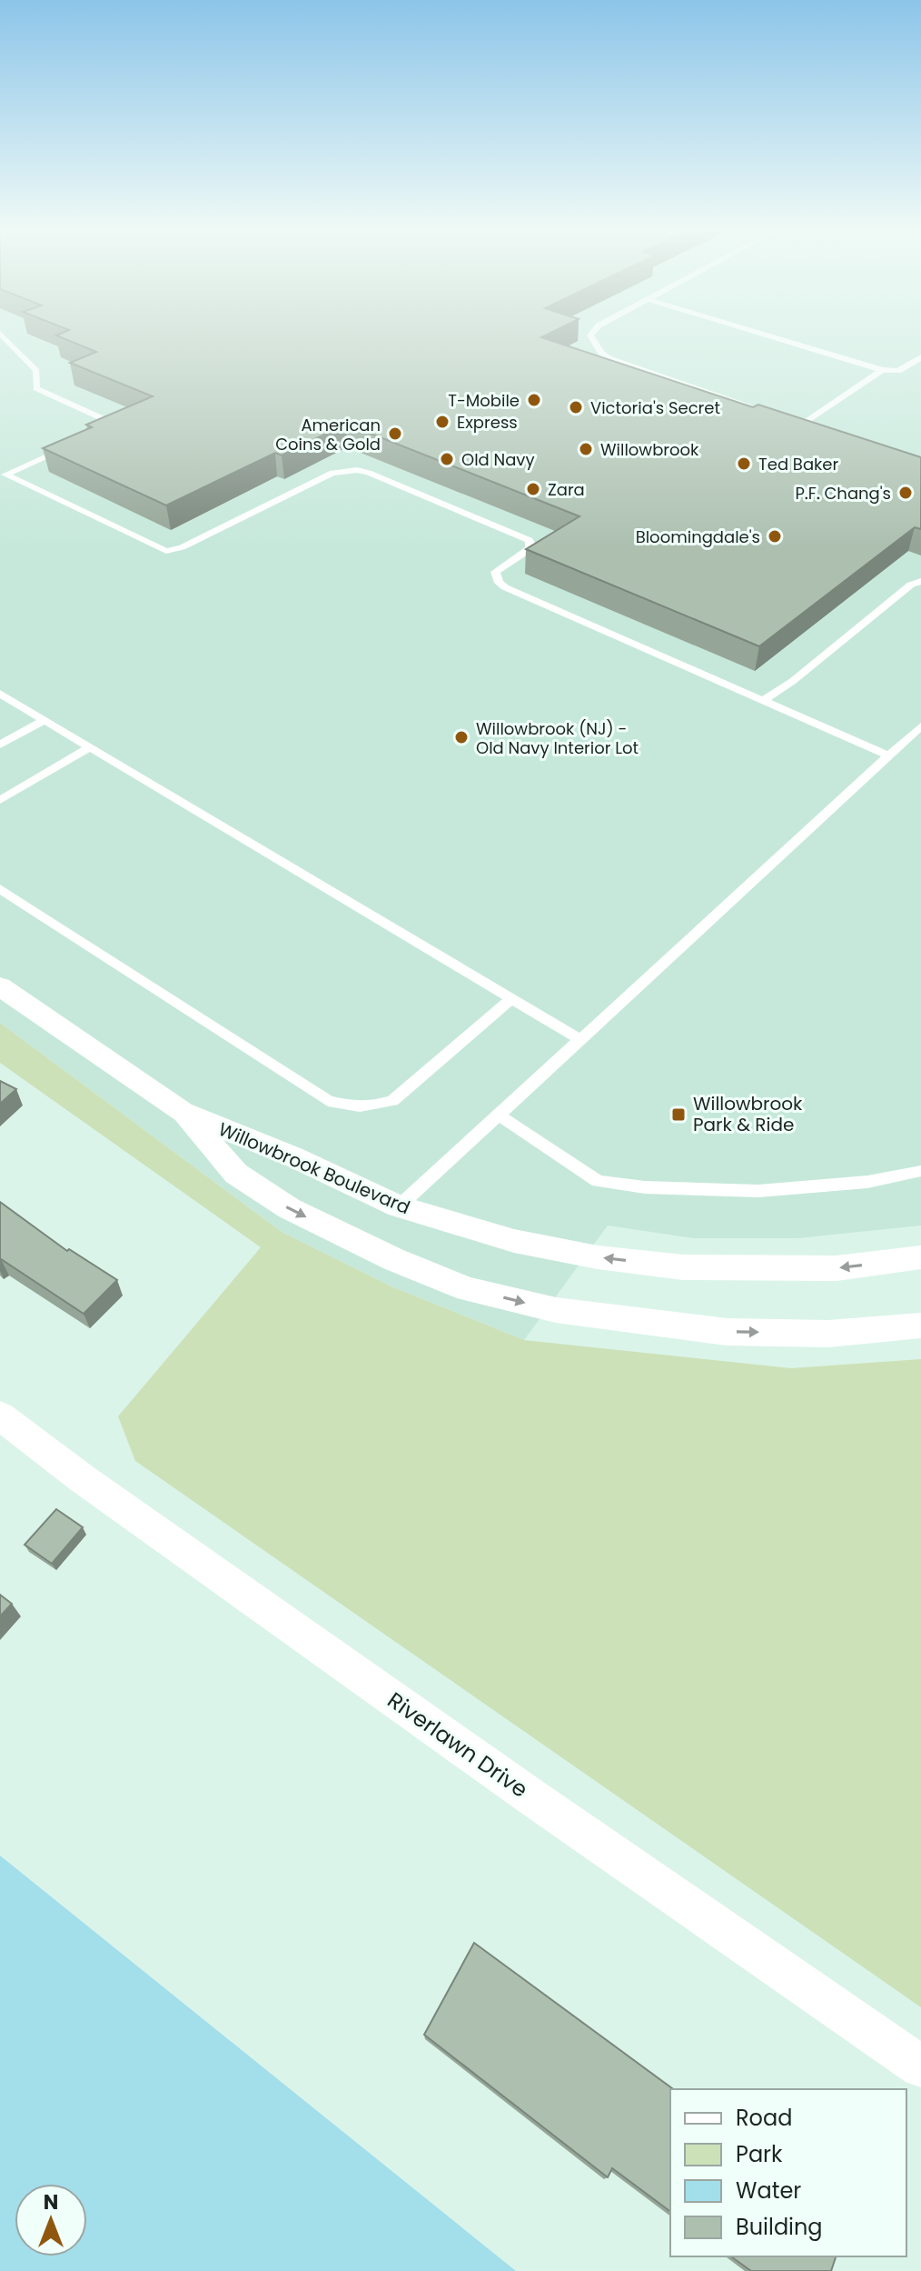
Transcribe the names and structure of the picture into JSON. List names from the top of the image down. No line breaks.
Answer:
{"streets":{"street":["Willowbrook Boulevard","Riverlawn Drive"]},"places":{"other":["T-Mobile","Victoria's Secret","Express","American Coins & Gold","Willowbrook","Old Navy","Ted Baker","Zara","P.F. Chang's","Bloomingdale's","Willowbrook (NJ) - Old Navy Interior Lot"],"transit":["Willowbrook Park & Ride"]},"legend":["Road","Park","Water","Building"],"north":"top"}
